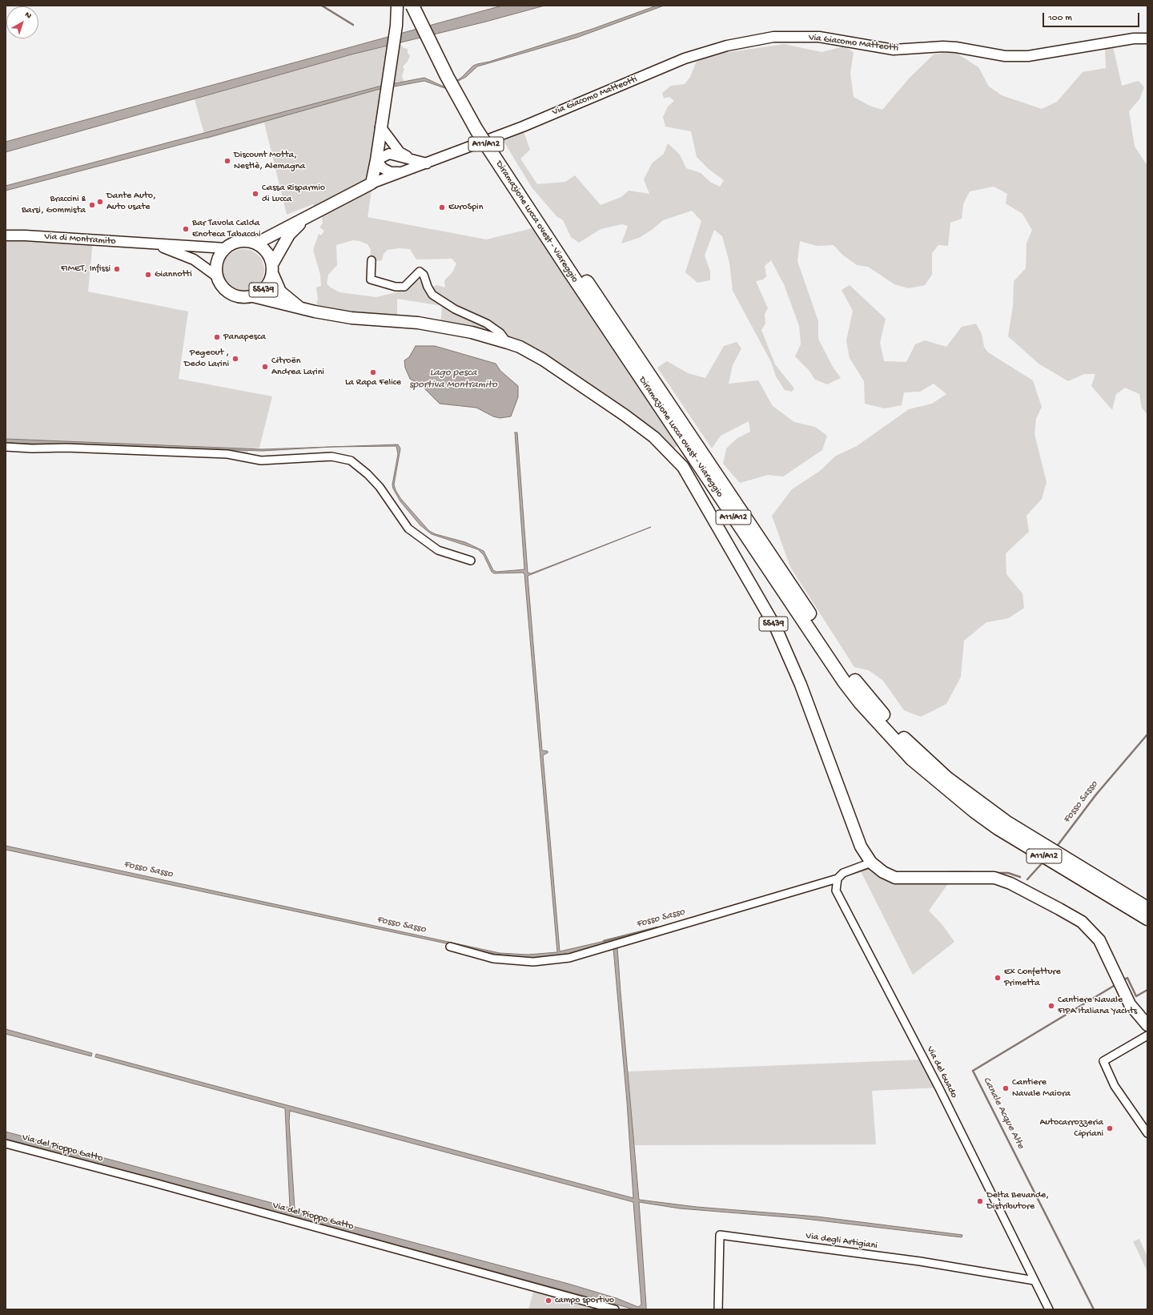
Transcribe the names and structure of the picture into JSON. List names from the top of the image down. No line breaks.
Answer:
{"streets":{"highway":["A11/A12","Diramazione Lucca ovest - Viareggio"],"main road":["Via Giacomo Matteotti","Via di Montramito","SS439"],"street":["Via del Guado","Via del Pioppo Gatto","Via degli Artigiani"]},"crossings":[["Via Giacomo Matteotti","SS439"],["Via di Montramito","SS439"],["Via del Guado","Via degli Artigiani"]],"water":["Lago pesca sportiva Montramito","Fosso Sasso","Canale Acque Alte"],"places":["Discount Motta, Nestlè, Alemagna","Cassa Risparmio di Lucca","Dante Auto, Auto usate","Braccini & Barsi, Gommista","EuroSpin","Bar Tavola Calda Enoteca Tabacchi","FIMET, Infissi","Giannotti","Panapesca","Pegeout , Dedo Larini","Citroën Andrea Larini","La Rapa Felice","Ex Confetture Primetta","Cantiere Navale FIPA Italiana Yachts","Cantiere Navale Maiora","Autocarrozzeria Cipriani","Delta Bevande, Distributore","campo sportivo"],"scale_bar":"100 m","north":"top right"}
